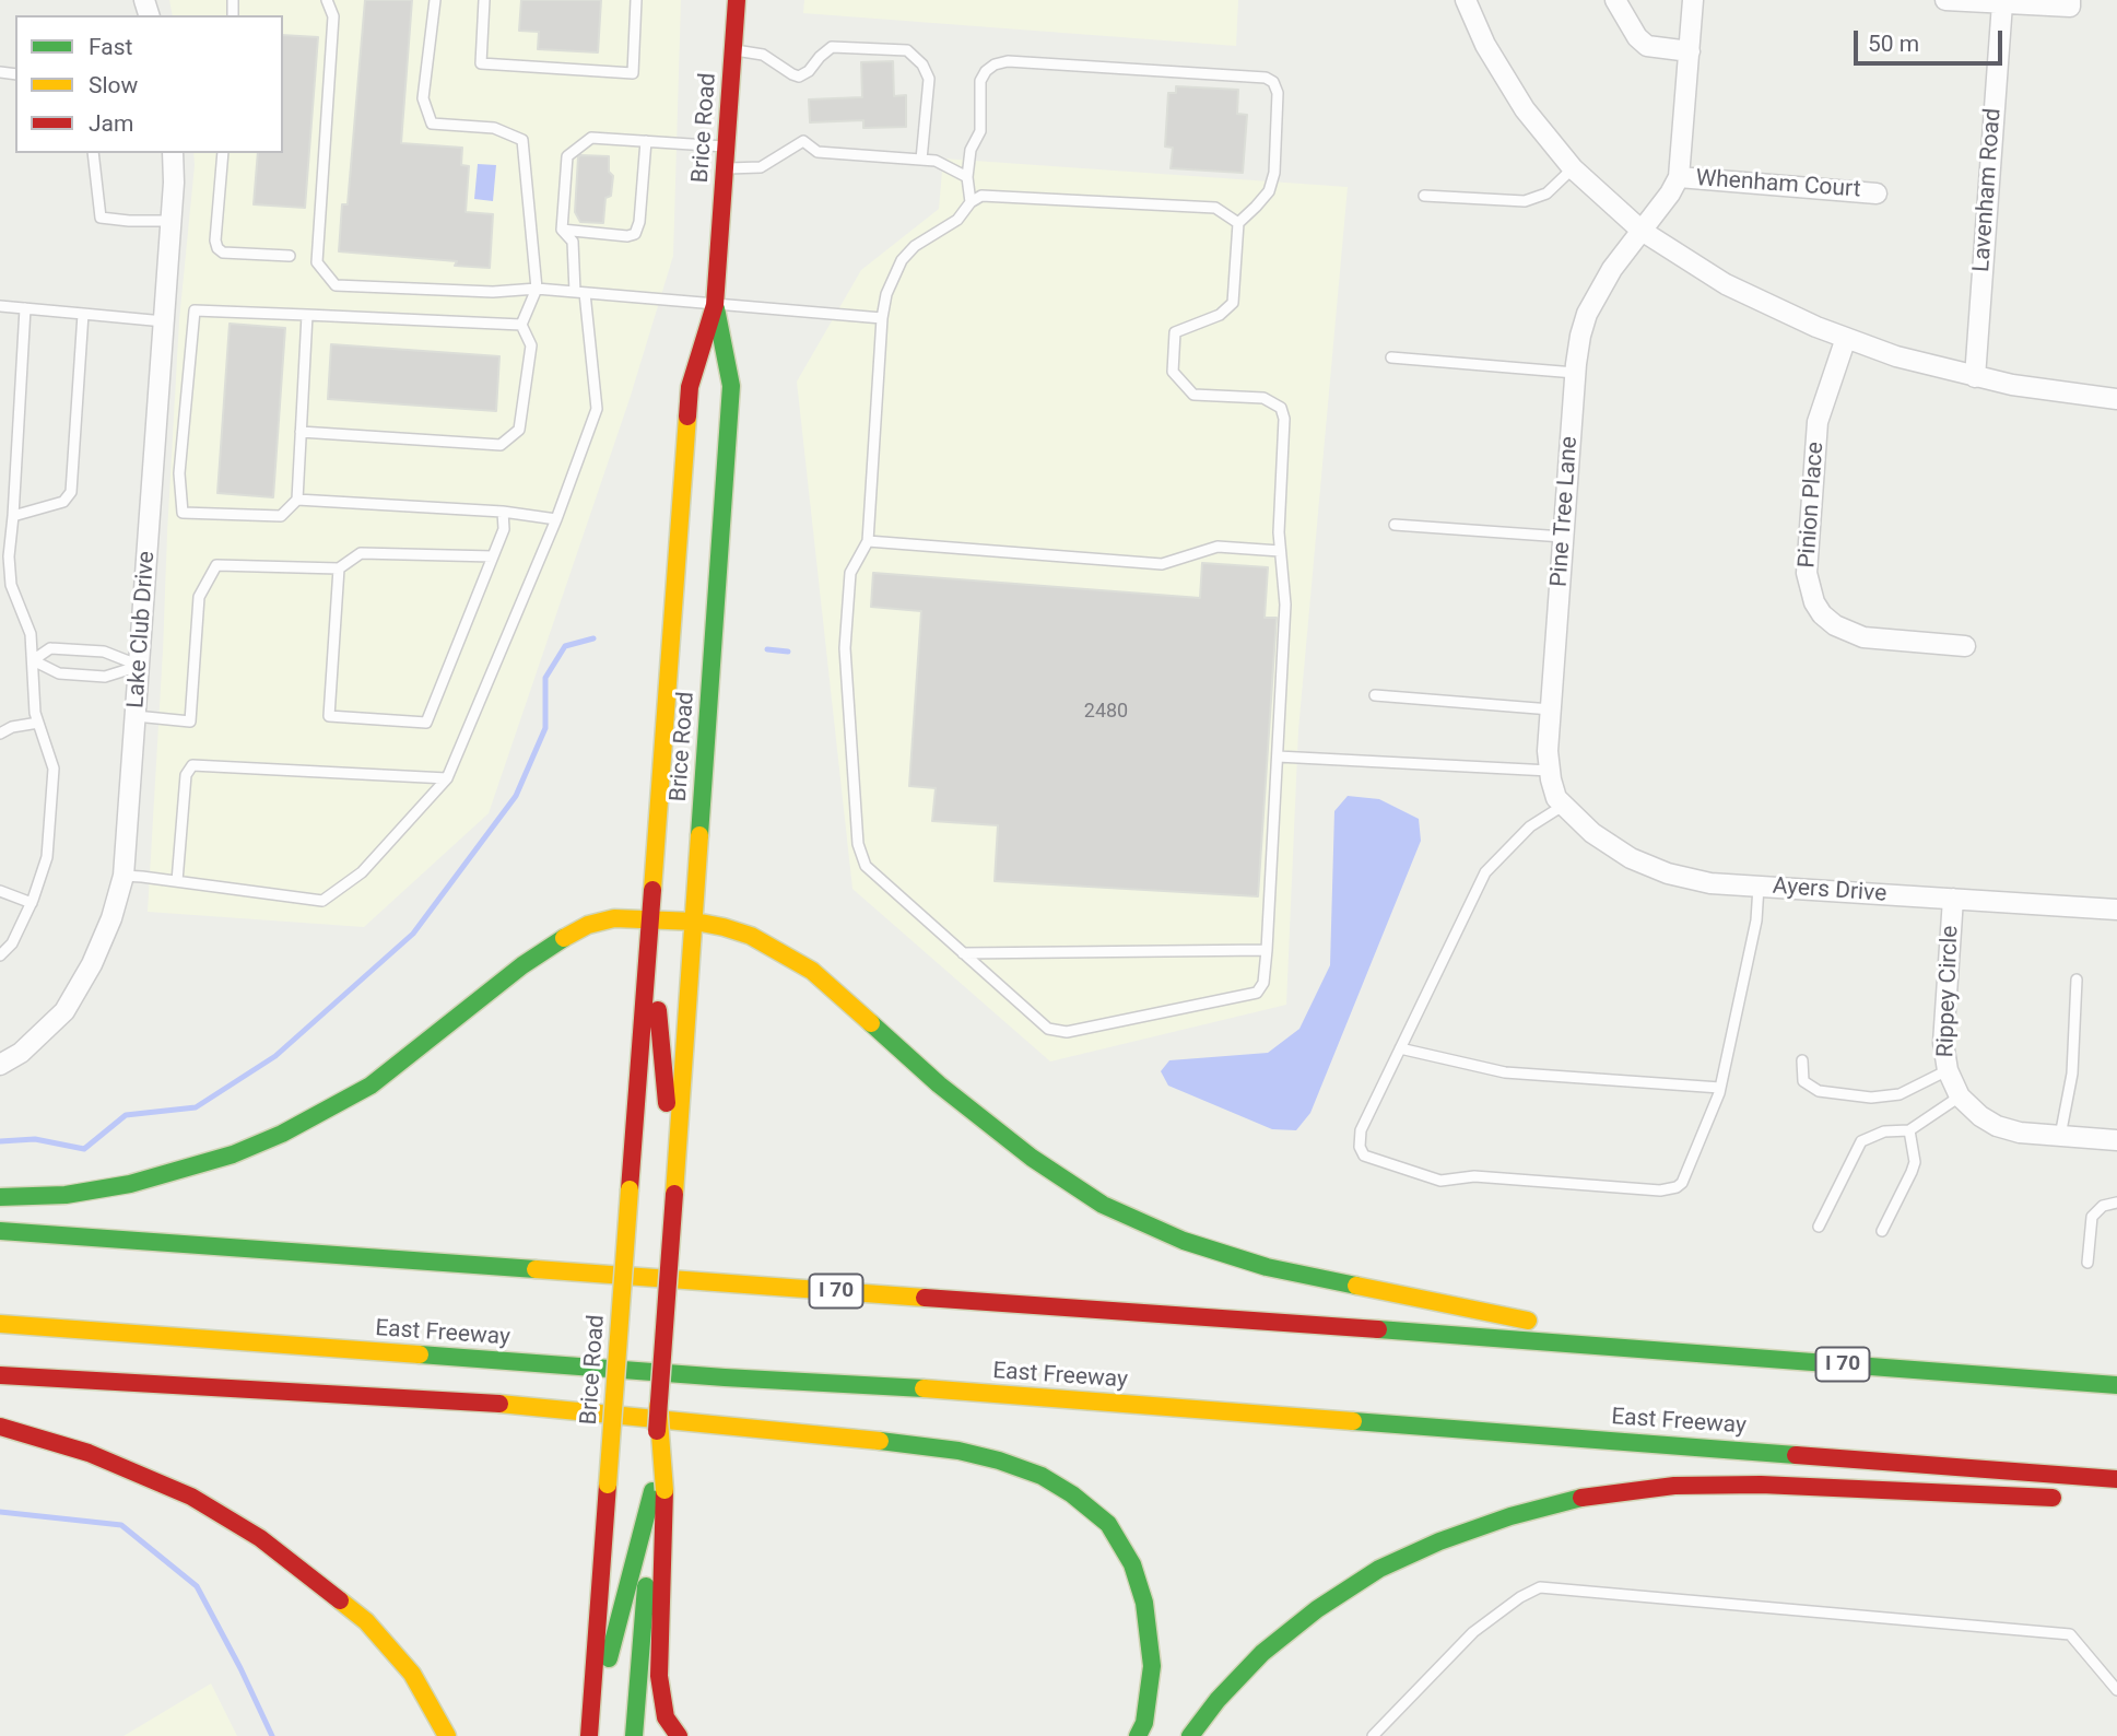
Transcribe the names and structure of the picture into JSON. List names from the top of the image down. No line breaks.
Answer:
{"streets":{"main road":["Brice Road","I 70","East Freeway"],"street":["Whenham Court","Lavenham Road","Pinion Place","Pine Tree Lane","Lake Club Drive","Ayers Drive","Rippey Circle"]},"crossings":[["Whenham Court","Pine Tree Lane"],["Pine Tree Lane","Ayers Drive"],["Ayers Drive","Rippey Circle"]],"house_numbers":["2480"],"legend":["Fast","Slow","Jam"],"scale_bar":"50 m"}
